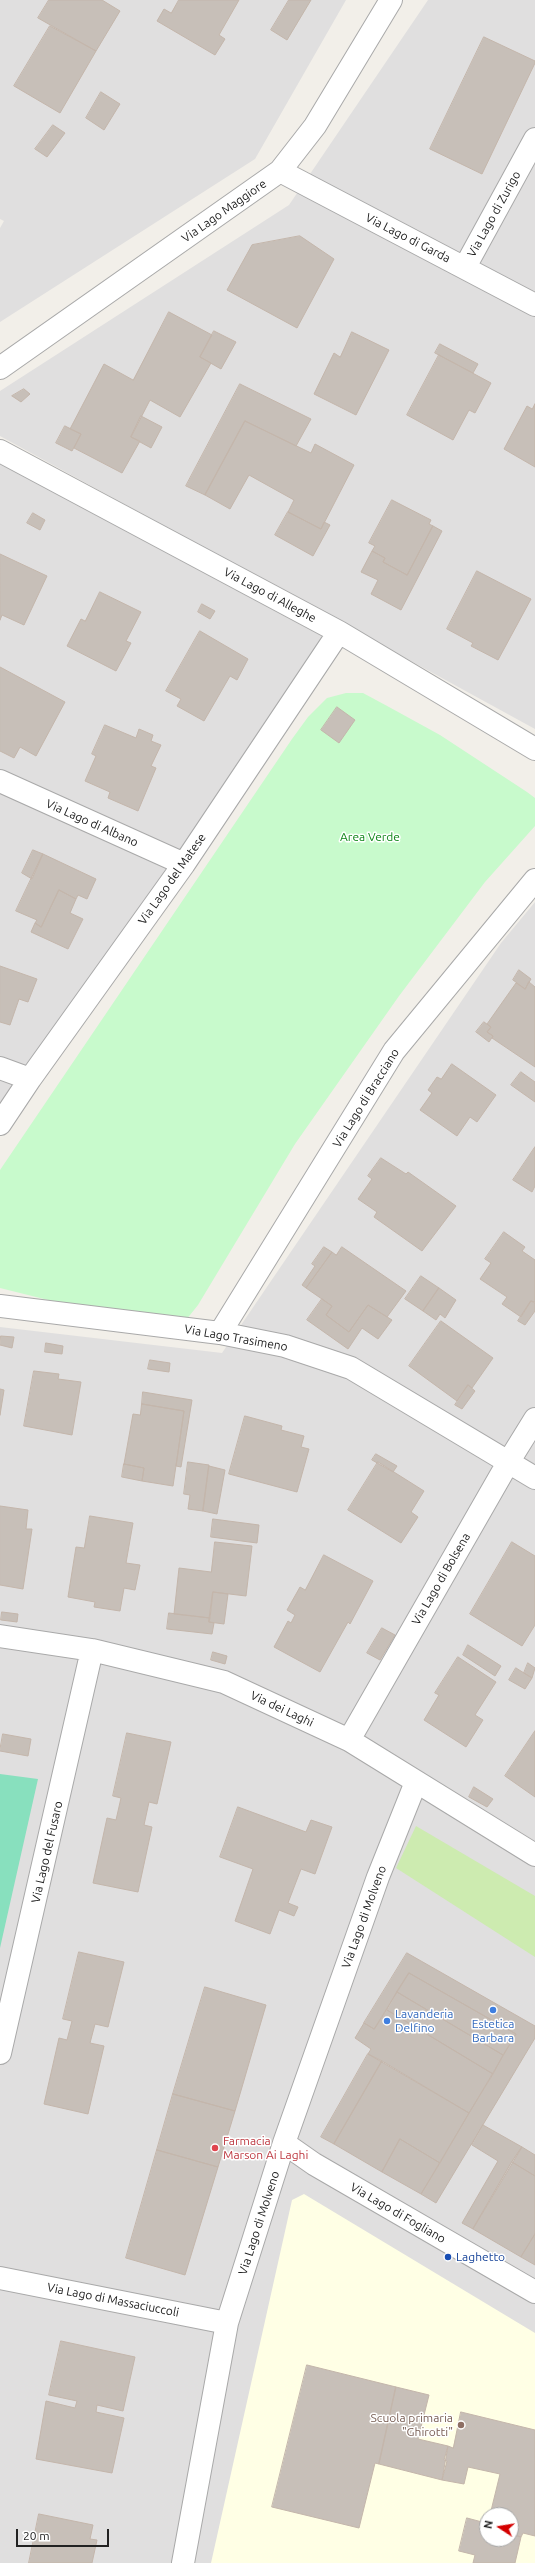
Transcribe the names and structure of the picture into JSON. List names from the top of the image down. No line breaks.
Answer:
{"streets":{"street":["Via Lago Maggiore","Via Lago di Zurigo","Via Lago di Garda","Via Lago di Alleghe","Via Lago di Albano","Via Lago del Matese","Via Lago di Bracciano","Via Lago Trasimeno","Via Lago di Bolsena","Via dei Laghi","Via Lago del Fusaro","Via Lago di Molveno","Via Lago di Fogliano","Via Lago di Massaciuccoli"]},"crossings":[["Via Lago Maggiore","Via Lago di Garda"],["Via Lago di Zurigo","Via Lago di Garda"],["Via Lago di Alleghe","Via Lago del Matese"],["Via Lago di Albano","Via Lago del Matese"],["Via Lago di Bracciano","Via Lago Trasimeno"],["Via Lago Trasimeno","Via Lago di Bolsena"],["Via Lago di Bolsena","Via dei Laghi"],["Via dei Laghi","Via Lago del Fusaro"],["Via dei Laghi","Via Lago di Molveno"],["Via Lago di Molveno","Via Lago di Fogliano"],["Via Lago di Molveno","Via Lago di Massaciuccoli"]],"parks":["Area Verde"],"places":["Estetica Barbara","Lavanderia Delfino","Farmacia Marson Ai Laghi","Laghetto","Scuola primaria \"Ghirotti\""],"scale_bar":"20 m","north":"left"}
